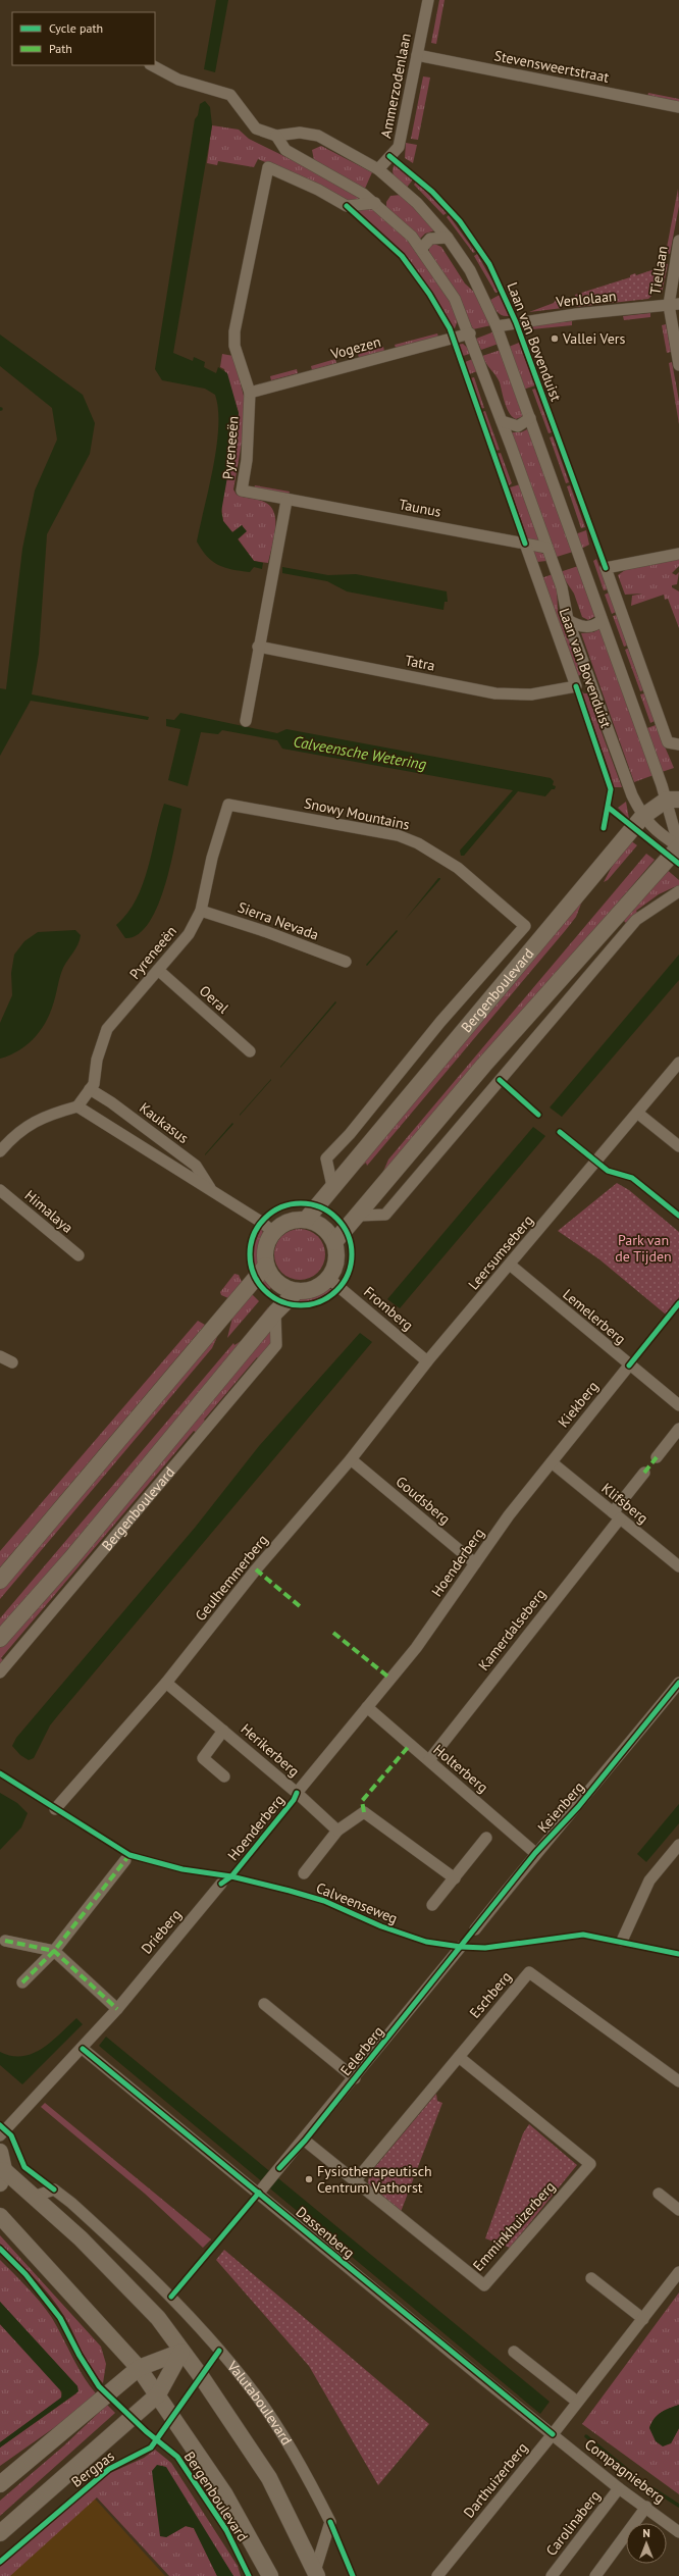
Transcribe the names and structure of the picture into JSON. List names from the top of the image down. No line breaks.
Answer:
{"streets":{"main road":["Bergenboulevard","Valutaboulevard","Bergpas"],"street":["Stevensweertstraat","Ammerzodenlaan","Tiellaan","Venlolaan","Laan van Bovenduist","Vogezen","Pyreneeën","Taunus","Tatra","Snowy Mountains","Sierra Nevada","Oeral","Kaukasus","Himalaya","Leersumseberg","Fromberg","Lemelerberg","Kiekberg","Goudsberg","Klifsberg","Hoenderberg","Geulhemmerberg","Kamerdalseberg","Herikerberg","Holterberg","Keienberg","Drieberg","Eschberg","Eelerberg","Emminkhuizerberg","Dassenberg","Compagnieberg","Darthuizerberg","Carolinaberg"],"cycle path":["Calveenseweg"]},"crossings":[["Stevensweertstraat","Ammerzodenlaan"],["Ammerzodenlaan","Laan van Bovenduist"],["Tiellaan","Venlolaan"],["Venlolaan","Laan van Bovenduist"],["Laan van Bovenduist","Vogezen"],["Laan van Bovenduist","Pyreneeën"],["Laan van Bovenduist","Taunus"],["Laan van Bovenduist","Tatra"],["Laan van Bovenduist","Bergenboulevard"],["Vogezen","Pyreneeën"],["Pyreneeën","Taunus"],["Pyreneeën","Snowy Mountains"],["Pyreneeën","Sierra Nevada"],["Pyreneeën","Oeral"],["Pyreneeën","Kaukasus"],["Snowy Mountains","Bergenboulevard"],["Bergenboulevard","Kaukasus"],["Bergenboulevard","Fromberg"],["Kaukasus","Fromberg"],["Leersumseberg","Fromberg"],["Leersumseberg","Lemelerberg"],["Leersumseberg","Geulhemmerberg"],["Fromberg","Geulhemmerberg"],["Lemelerberg","Kiekberg"],["Kiekberg","Klifsberg"],["Kiekberg","Hoenderberg"],["Goudsberg","Hoenderberg"],["Goudsberg","Geulhemmerberg"],["Klifsberg","Hoenderberg"],["Klifsberg","Kamerdalseberg"],["Hoenderberg","Herikerberg"],["Hoenderberg","Holterberg"],["Geulhemmerberg","Herikerberg"],["Kamerdalseberg","Holterberg"],["Holterberg","Keienberg"],["Drieberg","Dassenberg"],["Eschberg","Emminkhuizerberg"],["Eelerberg","Emminkhuizerberg"],["Eelerberg","Dassenberg"],["Dassenberg","Compagnieberg"],["Dassenberg","Darthuizerberg"],["Valutaboulevard","Bergpas"],["Compagnieberg","Darthuizerberg"],["Compagnieberg","Carolinaberg"]],"water":["Calveensche Wetering"],"parks":["Park van de Tijden"],"places":["Vallei Vers","Fysiotherapeutisch Centrum Vathorst"],"legend":["Cycle path","Path"],"north":"top"}
